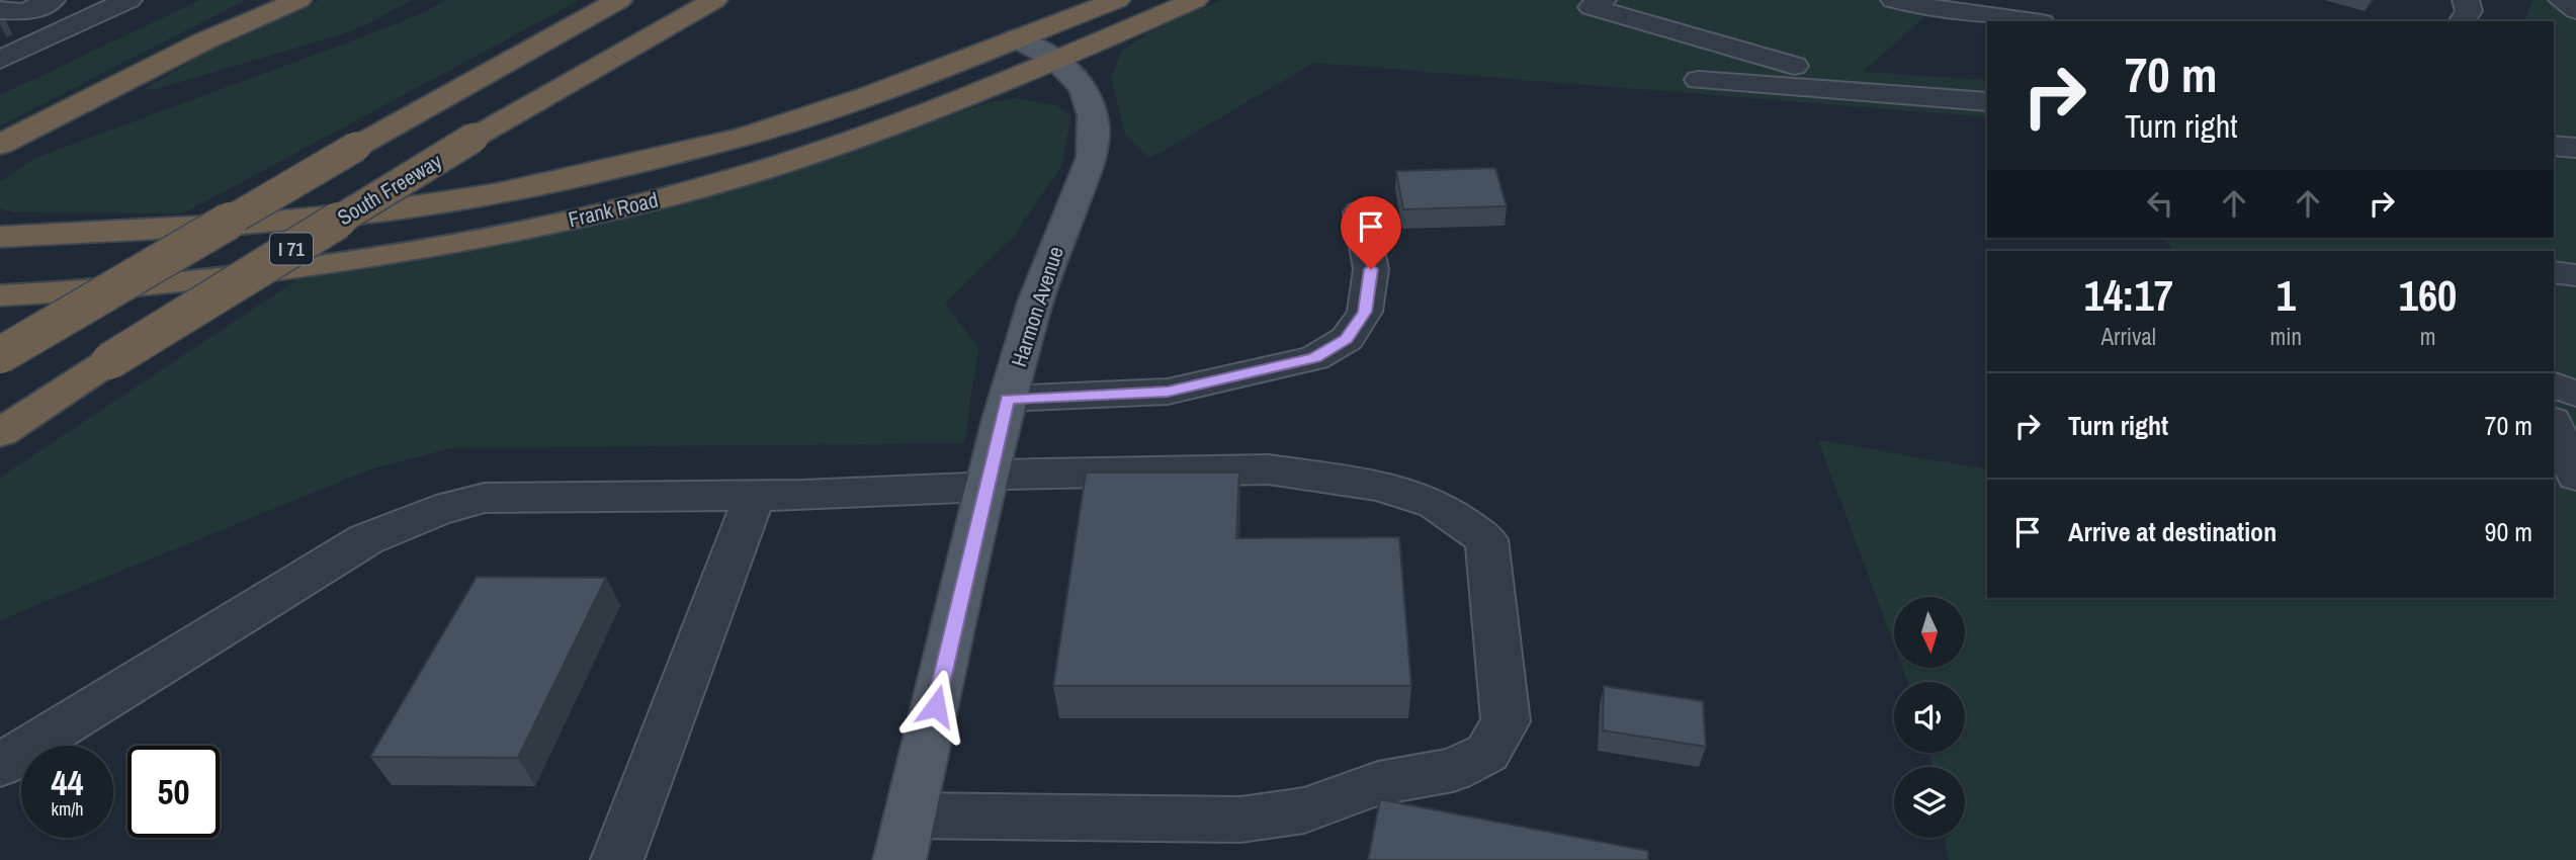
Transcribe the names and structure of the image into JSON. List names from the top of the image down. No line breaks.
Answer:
{"streets":{"highway":["South Freeway","Frank Road","I 71"],"main road":["Harmon Avenue"]},"crossings":[["Frank Road","Harmon Avenue"]],"north":"bottom","page":{"turn":["70 m","Turn right"],"eta":["14:17","Arrival","1","min","160","m"],"list":[{"name":"Turn right","value":"70 m"},{"name":"Arrive at destination","value":"90 m"}],"speed":"44 km/h","limit":"50"}}
